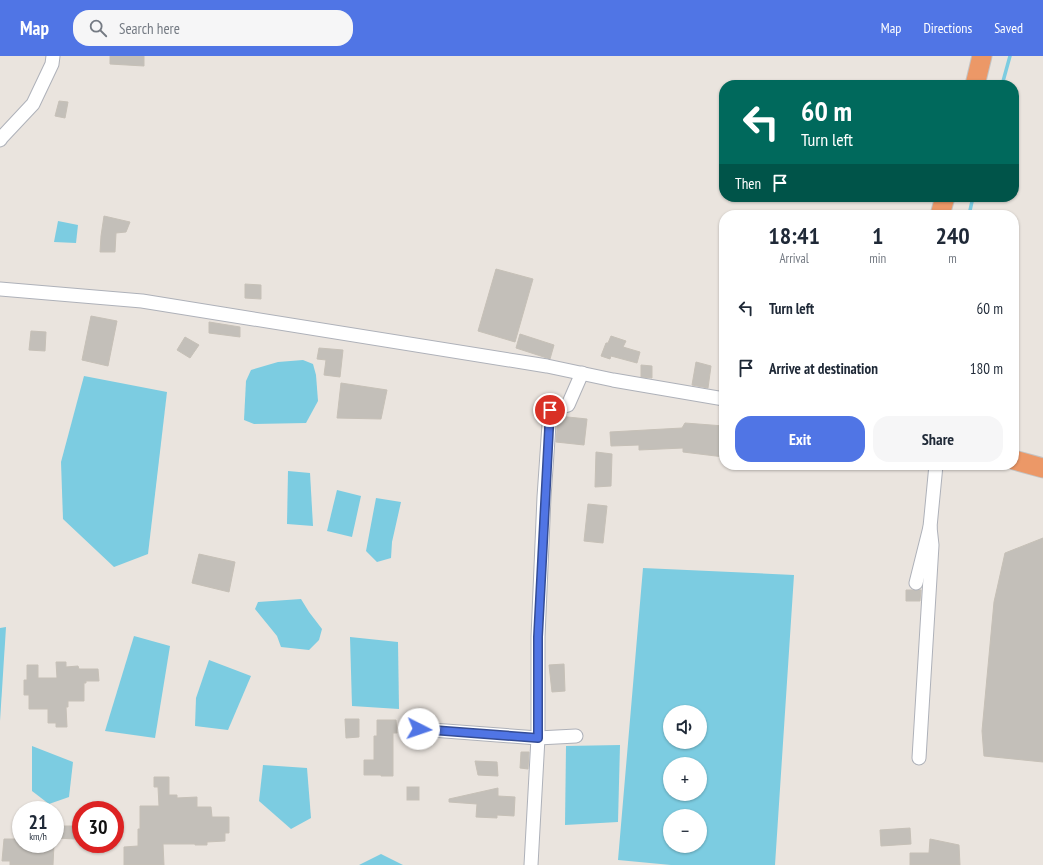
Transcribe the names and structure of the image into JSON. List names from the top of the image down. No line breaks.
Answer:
{"page":{"header":"Map","search":"Search here","nav":["Map","Directions","Saved"],"turn":["60 m","Turn left"],"then":"Then","eta":["18:41","Arrival","1","min","240","m"],"list":[{"name":"Turn left","value":"60 m"},{"name":"Arrive at destination","value":"180 m"}],"buttons":["Exit","Share"],"map_buttons":["+","−"],"speed":"21 km/h","limit":"30"}}
